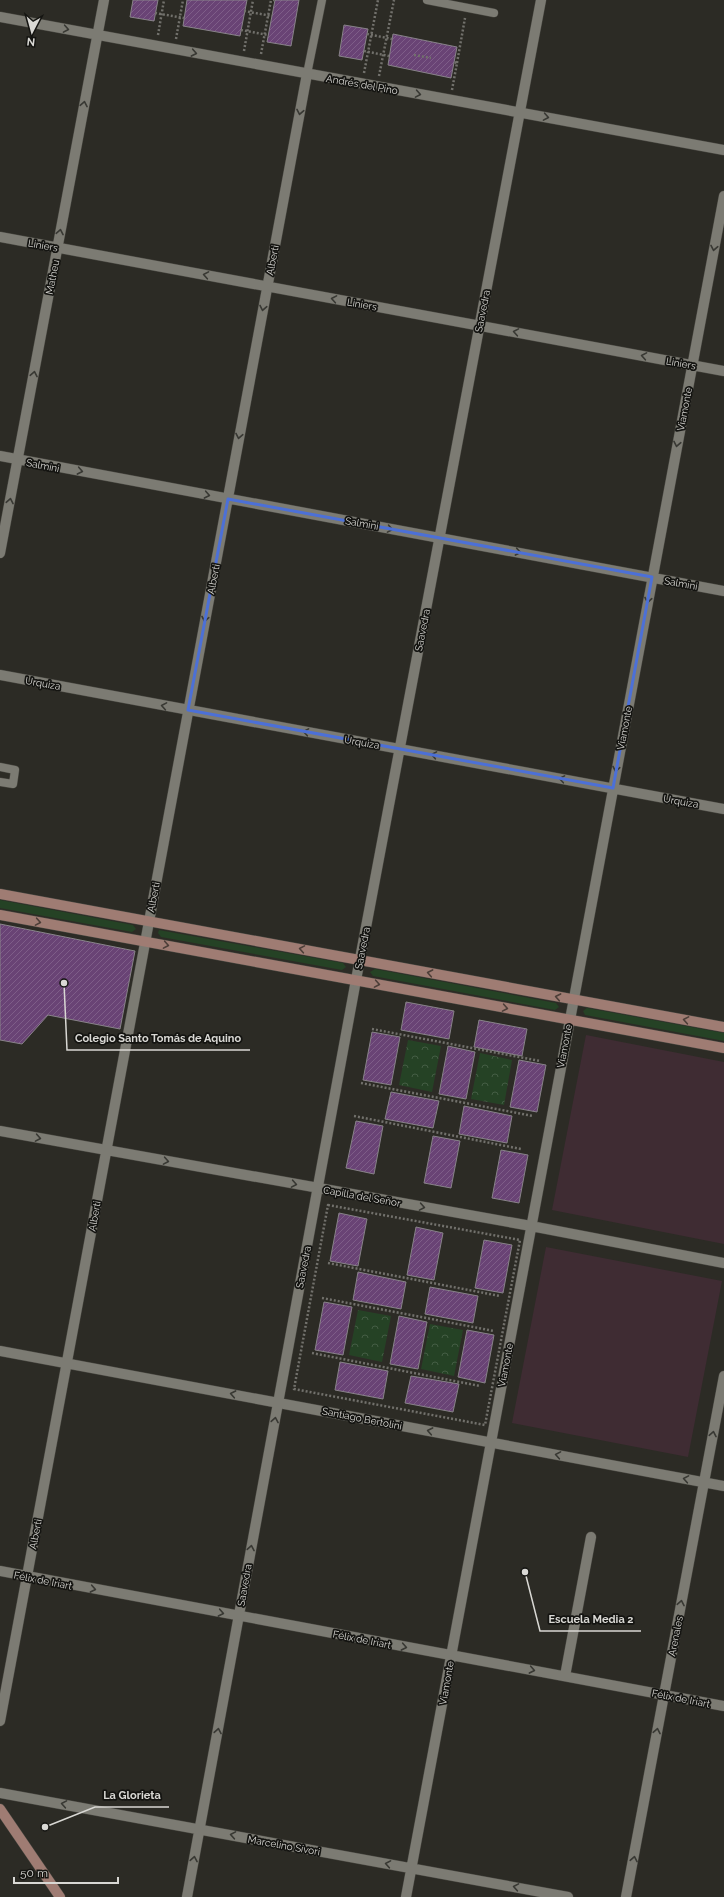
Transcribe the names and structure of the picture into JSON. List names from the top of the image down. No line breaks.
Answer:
{"streets":{"street":["Andrés del Pino","Liniers","Alberti","Matheu","Saavedra","Viamonte","Salmini","Urquiza","Capilla del Señor","Santiago Bertolini","Félix de Iriart","Arenales","Marcelino Sívori"]},"crossings":[["Andrés del Pino","Alberti"],["Andrés del Pino","Matheu"],["Andrés del Pino","Saavedra"],["Liniers","Alberti"],["Liniers","Matheu"],["Liniers","Saavedra"],["Liniers","Viamonte"],["Alberti","Salmini"],["Alberti","Urquiza"],["Alberti","Capilla del Señor"],["Alberti","Santiago Bertolini"],["Alberti","Félix de Iriart"],["Matheu","Salmini"],["Saavedra","Salmini"],["Saavedra","Urquiza"],["Saavedra","Capilla del Señor"],["Saavedra","Santiago Bertolini"],["Saavedra","Félix de Iriart"],["Saavedra","Marcelino Sívori"],["Viamonte","Salmini"],["Viamonte","Urquiza"],["Viamonte","Capilla del Señor"],["Viamonte","Santiago Bertolini"],["Viamonte","Félix de Iriart"],["Viamonte","Marcelino Sívori"],["Santiago Bertolini","Arenales"],["Félix de Iriart","Arenales"]],"one_way":["Andrés del Pino","Liniers","Alberti","Matheu","Salmini","Urquiza","Capilla del Señor","Santiago Bertolini","Félix de Iriart","Arenales","Marcelino Sívori"],"places":["Colegio Santo Tomás de Aquino","Escuela Media 2","La Glorieta"],"scale_bar":"50 m","north":"bottom"}
